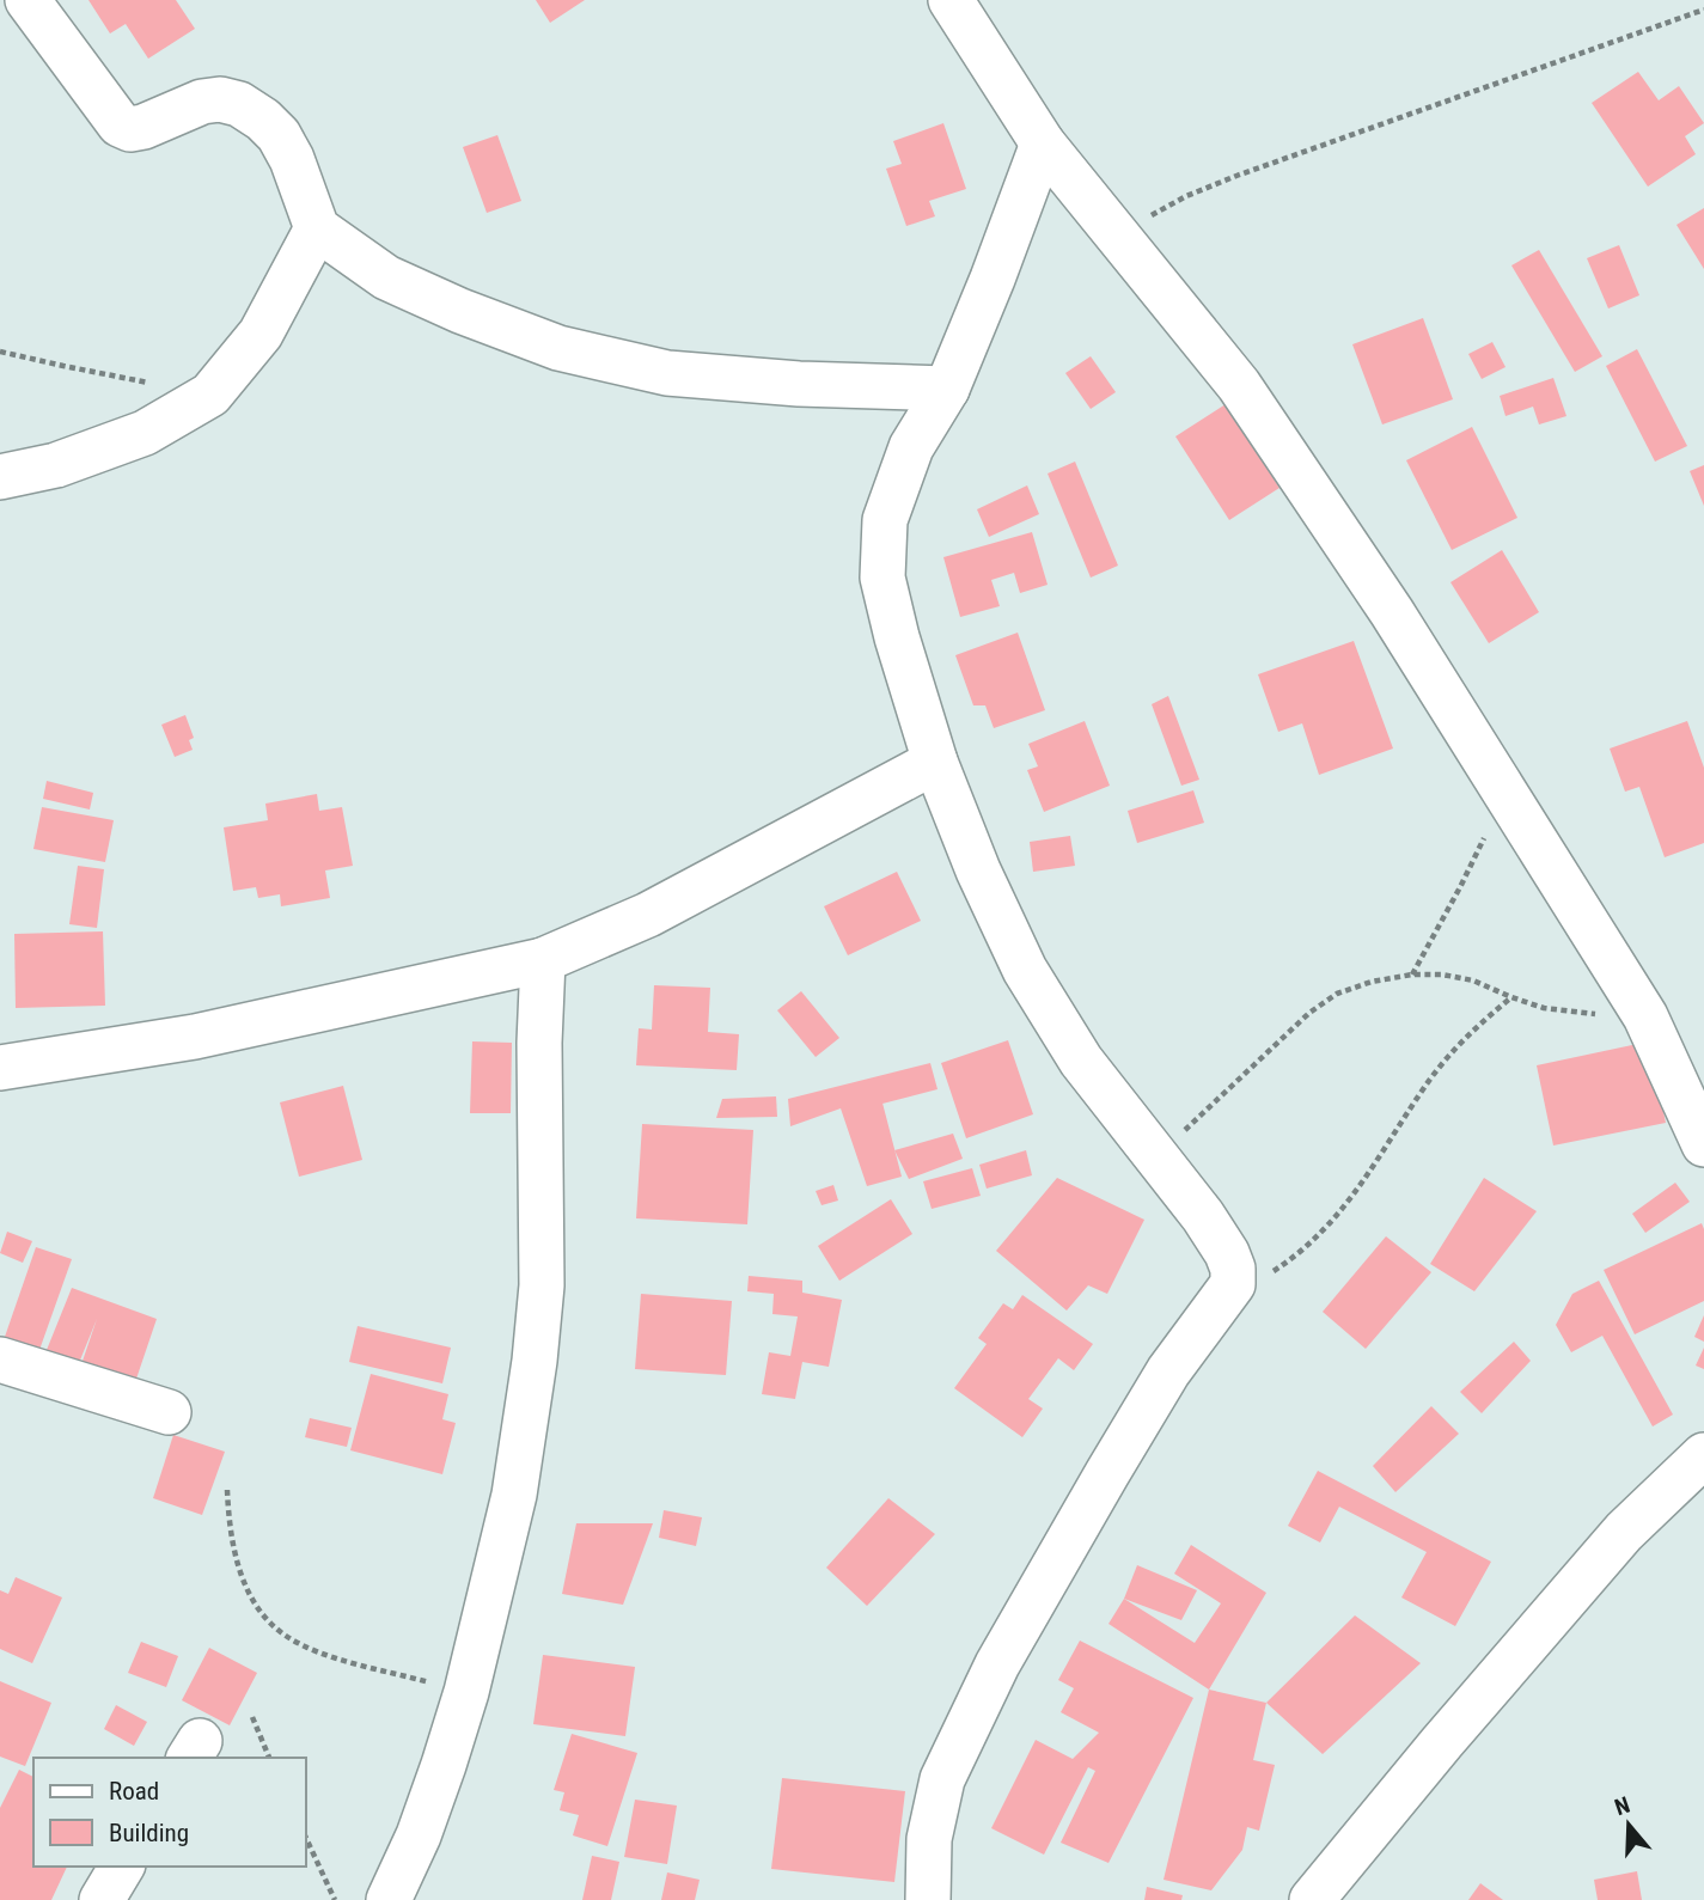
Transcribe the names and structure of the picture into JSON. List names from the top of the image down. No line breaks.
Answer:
{"legend":["Road","Building"],"north":"top"}
